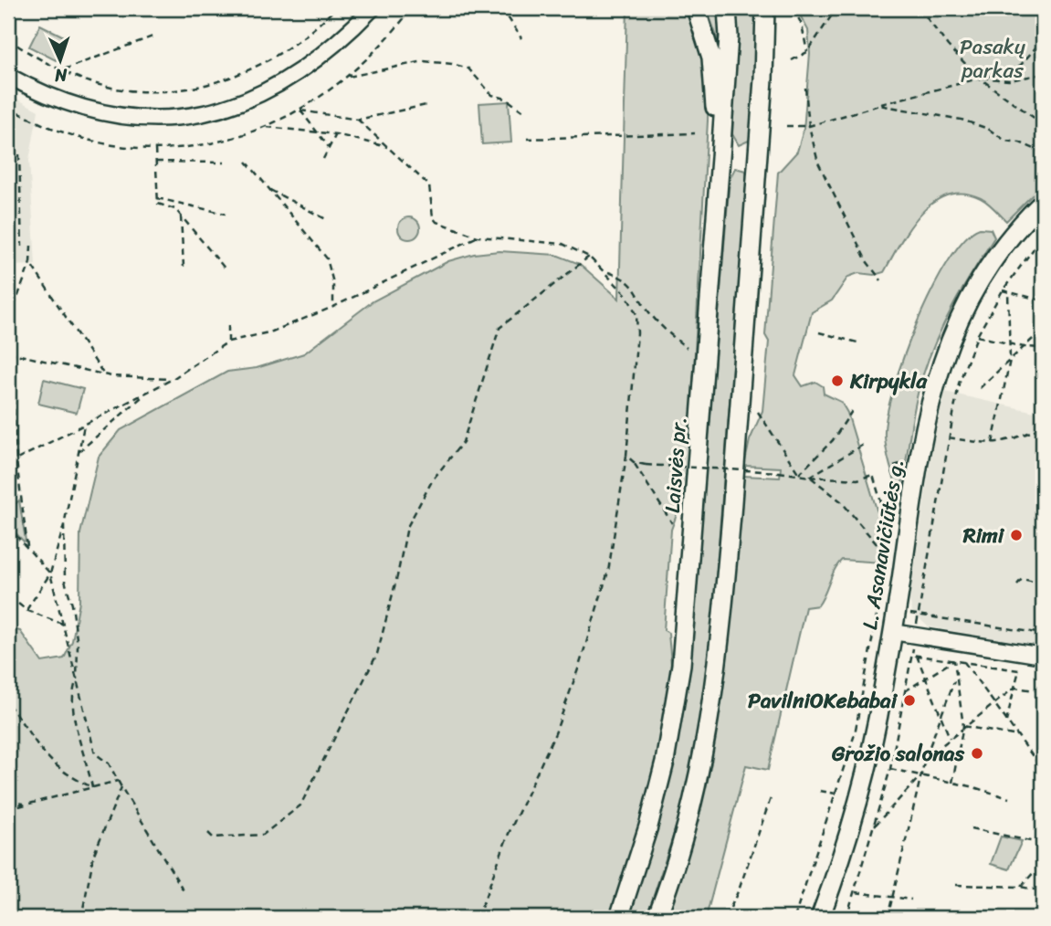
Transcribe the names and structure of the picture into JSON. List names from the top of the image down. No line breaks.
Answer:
{"streets":{"main road":["Laisvės pr.","L. Asanavičiūtės g."]},"parks":["Pasakų parkas"],"places":["Kirpykla","Rimi","PavilniOKebabai","Grožio salonas"],"north":"bottom"}
